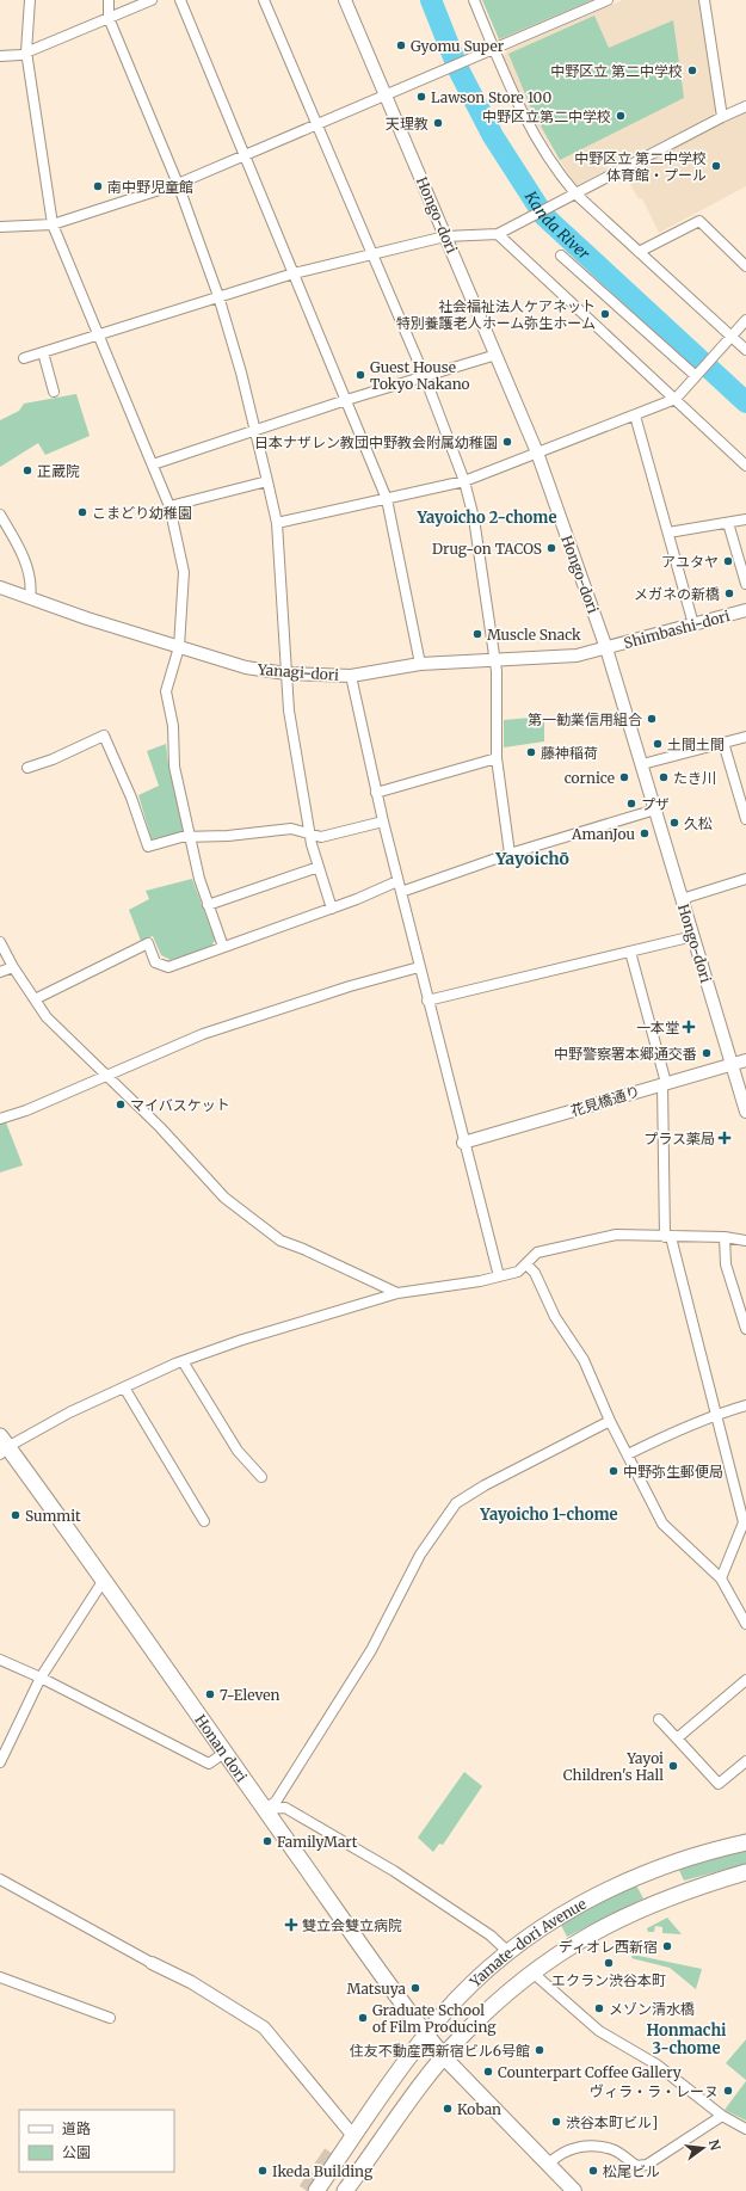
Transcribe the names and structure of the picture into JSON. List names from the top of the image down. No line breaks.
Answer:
{"streets":{"main road":["Honan dori","Yamate-dori Avenue"],"street":["Hongo-dori","Shimbashi-dori","Yanagi-dori","花見橋通り"]},"crossings":[["Hongo-dori","Shimbashi-dori"],["Hongo-dori","Yanagi-dori"],["Hongo-dori","花見橋通り"],["Shimbashi-dori","Yanagi-dori"],["Honan dori","Yamate-dori Avenue"]],"districts":["Yayoicho 2-chome","Yayoichō","Yayoicho 1-chome","Honmachi 3-chome"],"water":["Kanda River"],"places":{"other":["Gyomu Super","中野区立 第二中学校","Lawson Store 100","中野区立第二中学校","天理教","中野区立 第二中学校 体育館・プール","南中野児童館","社会福祉法人ケアネット 特別養護老人ホーム弥生ホーム","Guest House Tokyo Nakano","日本ナザレン教団中野教会附属幼稚園","正蔵院","こまどり幼稚園","Drug-on TACOS","アユタヤ","メガネの新橋","Muscle Snack","第一勧業信用組合","土間土間","藤神稲荷","cornice","たき川","プザ","久松","AmanJou","中野警察署本郷通交番","マイバスケット","中野弥生郵便局","Summit","7-Eleven","Yayoi Children's Hall","FamilyMart","ディオレ西新宿","エクラン渋谷本町","Matsuya","メゾン清水橋","Graduate School of Film Producing","住友不動産西新宿ビル6号館","Counterpart Coffee Gallery","ヴィラ・ラ・レーヌ","Koban","渋谷本町ビル]","Ikeda Building","松尾ビル"],"health":["一本堂","プラス薬局","雙立会雙立病院"]},"legend":["道路","公園"],"north":"right"}
